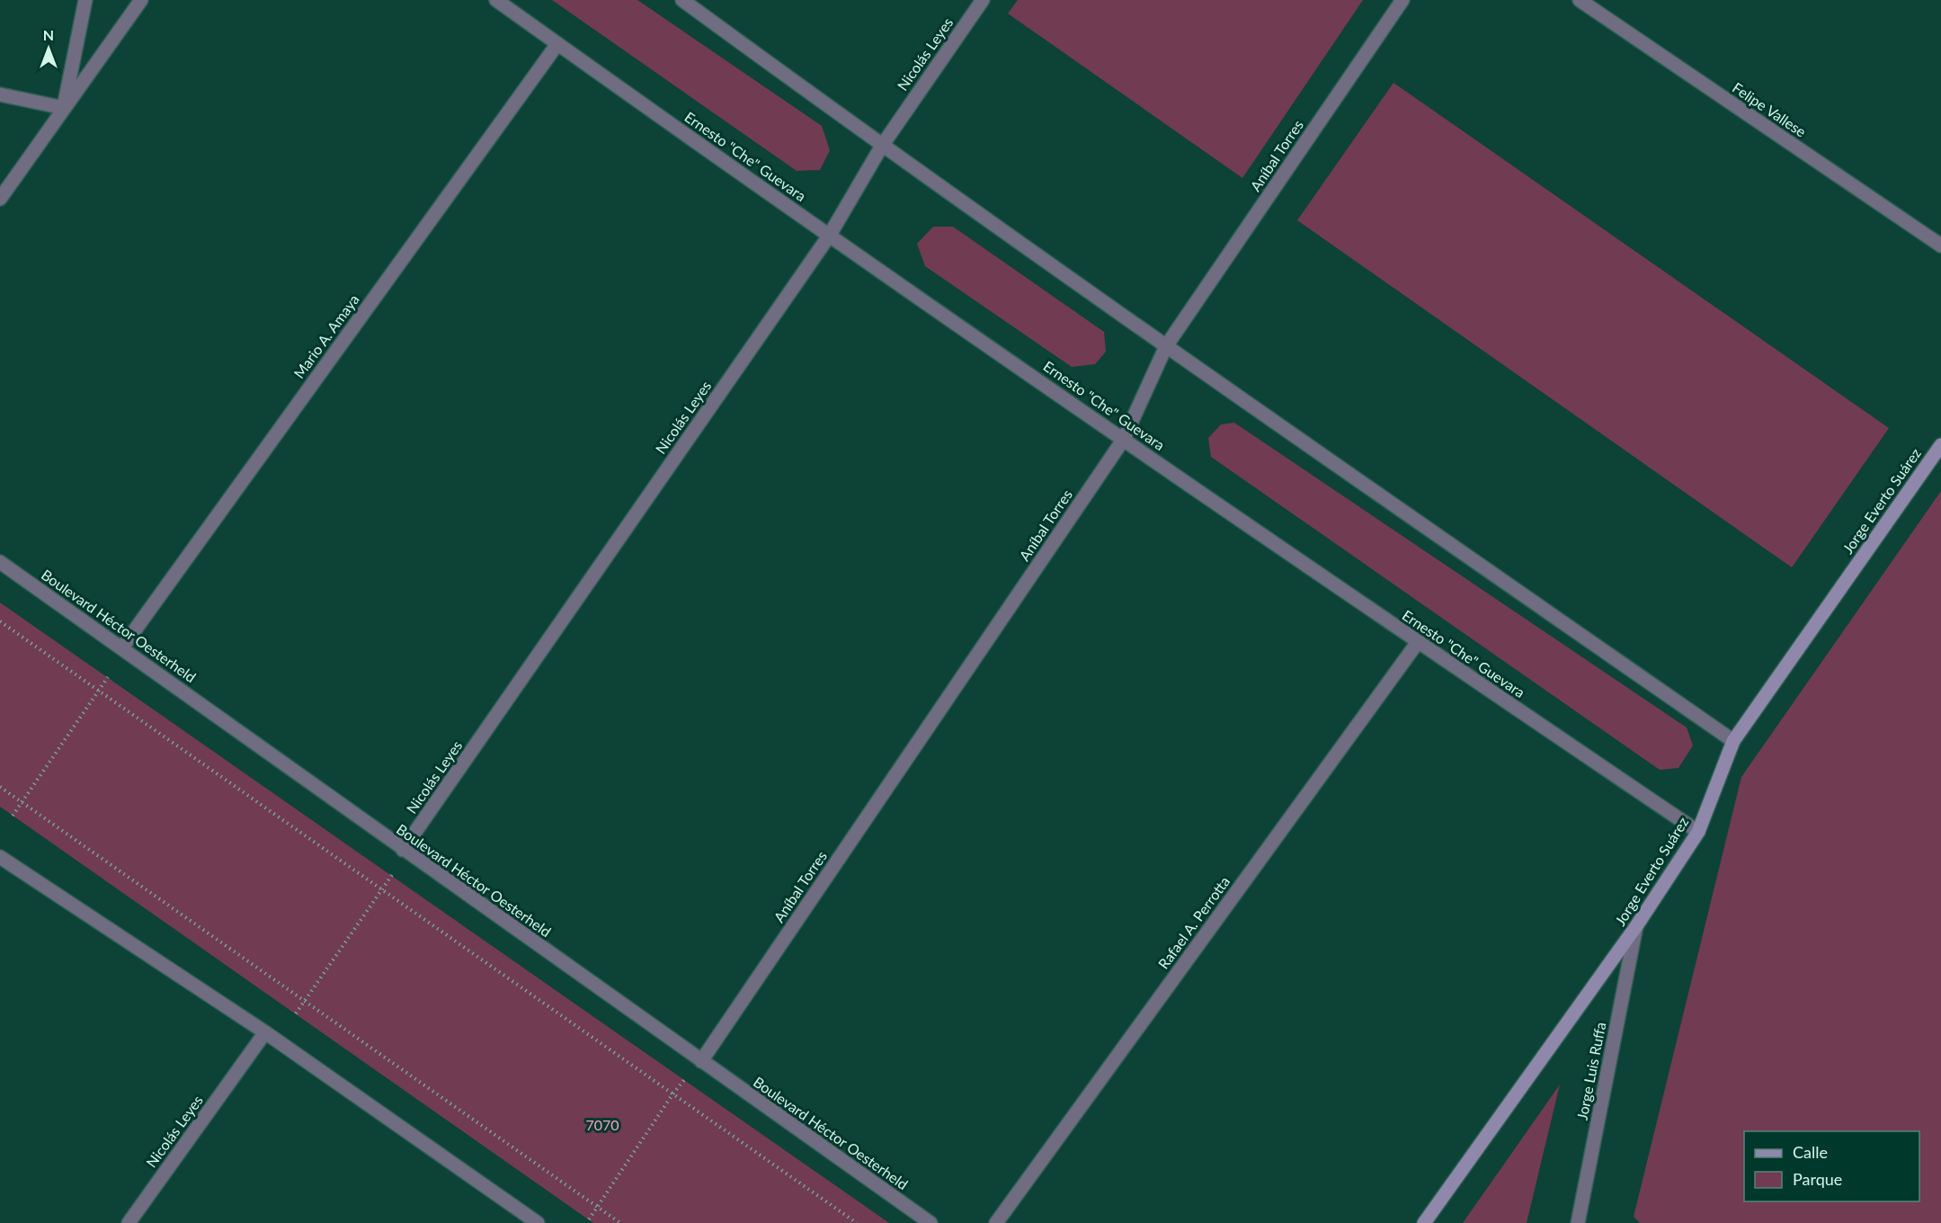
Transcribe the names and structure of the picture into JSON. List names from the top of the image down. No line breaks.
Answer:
{"streets":{"street":["Nicolás Leyes","Felipe Vallese","Aníbal Torres","Ernesto \"Che\" Guevara","Mario A. Amaya","Jorge Everto Suárez","Boulevard Héctor Oesterheld","Rafael A. Perrotta","Jorge Luis Ruffa"]},"crossings":[["Nicolás Leyes","Ernesto \"Che\" Guevara"],["Nicolás Leyes","Boulevard Héctor Oesterheld"],["Aníbal Torres","Ernesto \"Che\" Guevara"],["Aníbal Torres","Boulevard Héctor Oesterheld"],["Ernesto \"Che\" Guevara","Mario A. Amaya"],["Ernesto \"Che\" Guevara","Jorge Everto Suárez"],["Ernesto \"Che\" Guevara","Rafael A. Perrotta"],["Mario A. Amaya","Boulevard Héctor Oesterheld"],["Jorge Everto Suárez","Jorge Luis Ruffa"]],"parks":["7070"],"legend":["Calle","Parque"],"north":"top"}
